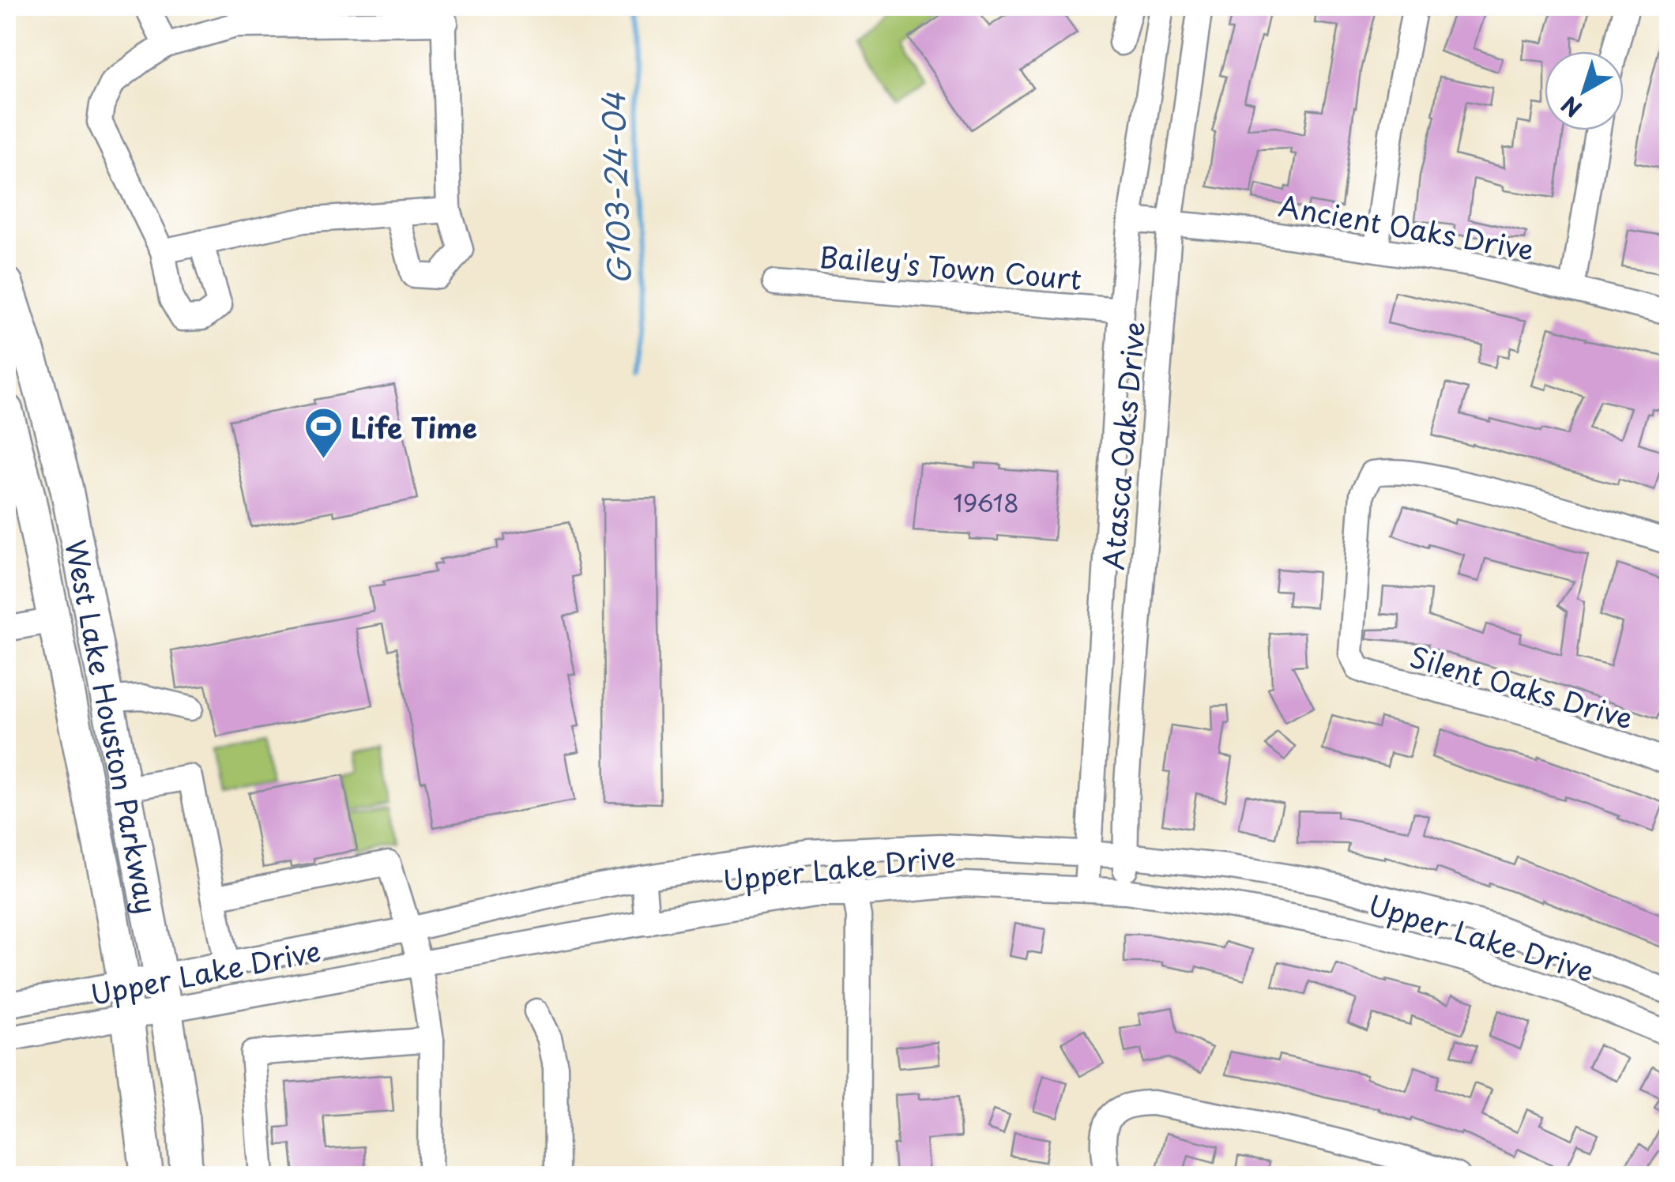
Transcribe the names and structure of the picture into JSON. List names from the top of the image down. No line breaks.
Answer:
{"streets":{"main road":["West Lake Houston Parkway"],"street":["Ancient Oaks Drive","Bailey's Town Court","Atasca Oaks Drive","Silent Oaks Drive","Upper Lake Drive"]},"crossings":[["Ancient Oaks Drive","Atasca Oaks Drive"],["Bailey's Town Court","Atasca Oaks Drive"],["Atasca Oaks Drive","Upper Lake Drive"],["West Lake Houston Parkway","Upper Lake Drive"]],"water":["G103-24-04"],"places":{"sports":["Life Time"]},"house_numbers":["19618"],"north":"bottom left"}
